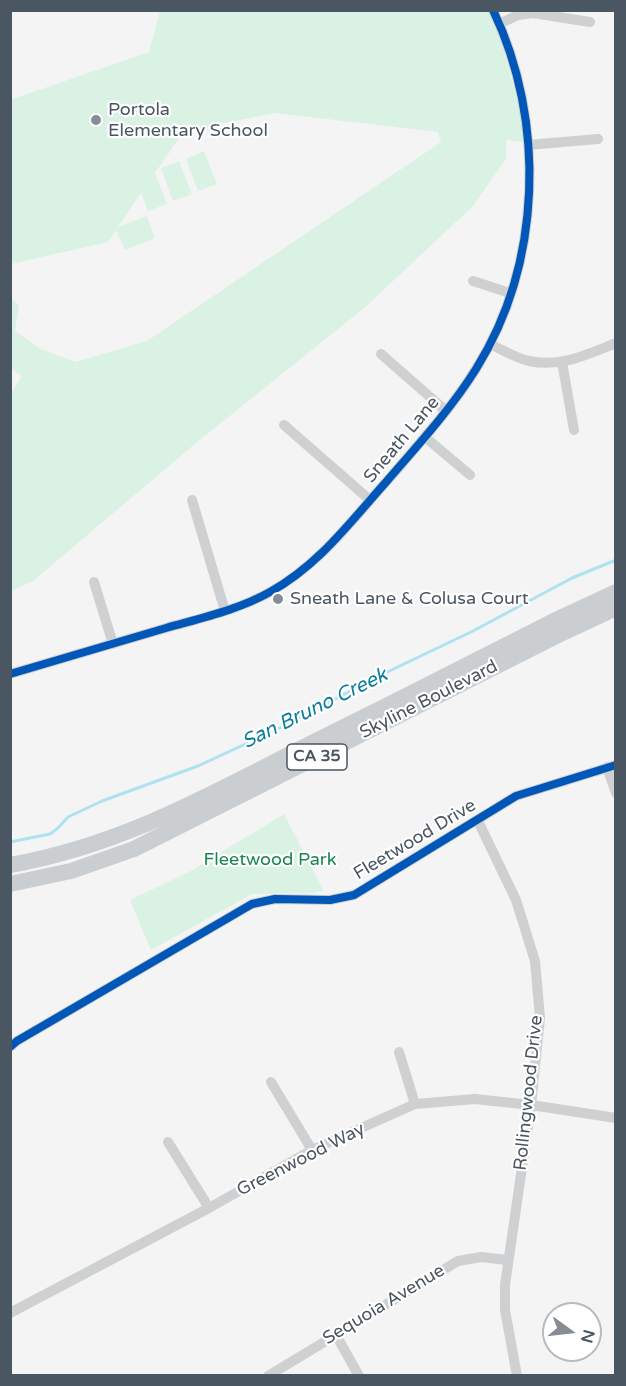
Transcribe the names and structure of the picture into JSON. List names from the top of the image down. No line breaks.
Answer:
{"streets":{"main road":["Skyline Boulevard","CA 35"],"street":["Sneath Lane","Fleetwood Drive","Rollingwood Drive","Greenwood Way","Sequoia Avenue"]},"crossings":[["Fleetwood Drive","Rollingwood Drive"],["Rollingwood Drive","Greenwood Way"],["Rollingwood Drive","Sequoia Avenue"]],"water":["San Bruno Creek"],"parks":["Fleetwood Park"],"places":["Portola Elementary School","Sneath Lane & Colusa Court"],"north":"right"}
